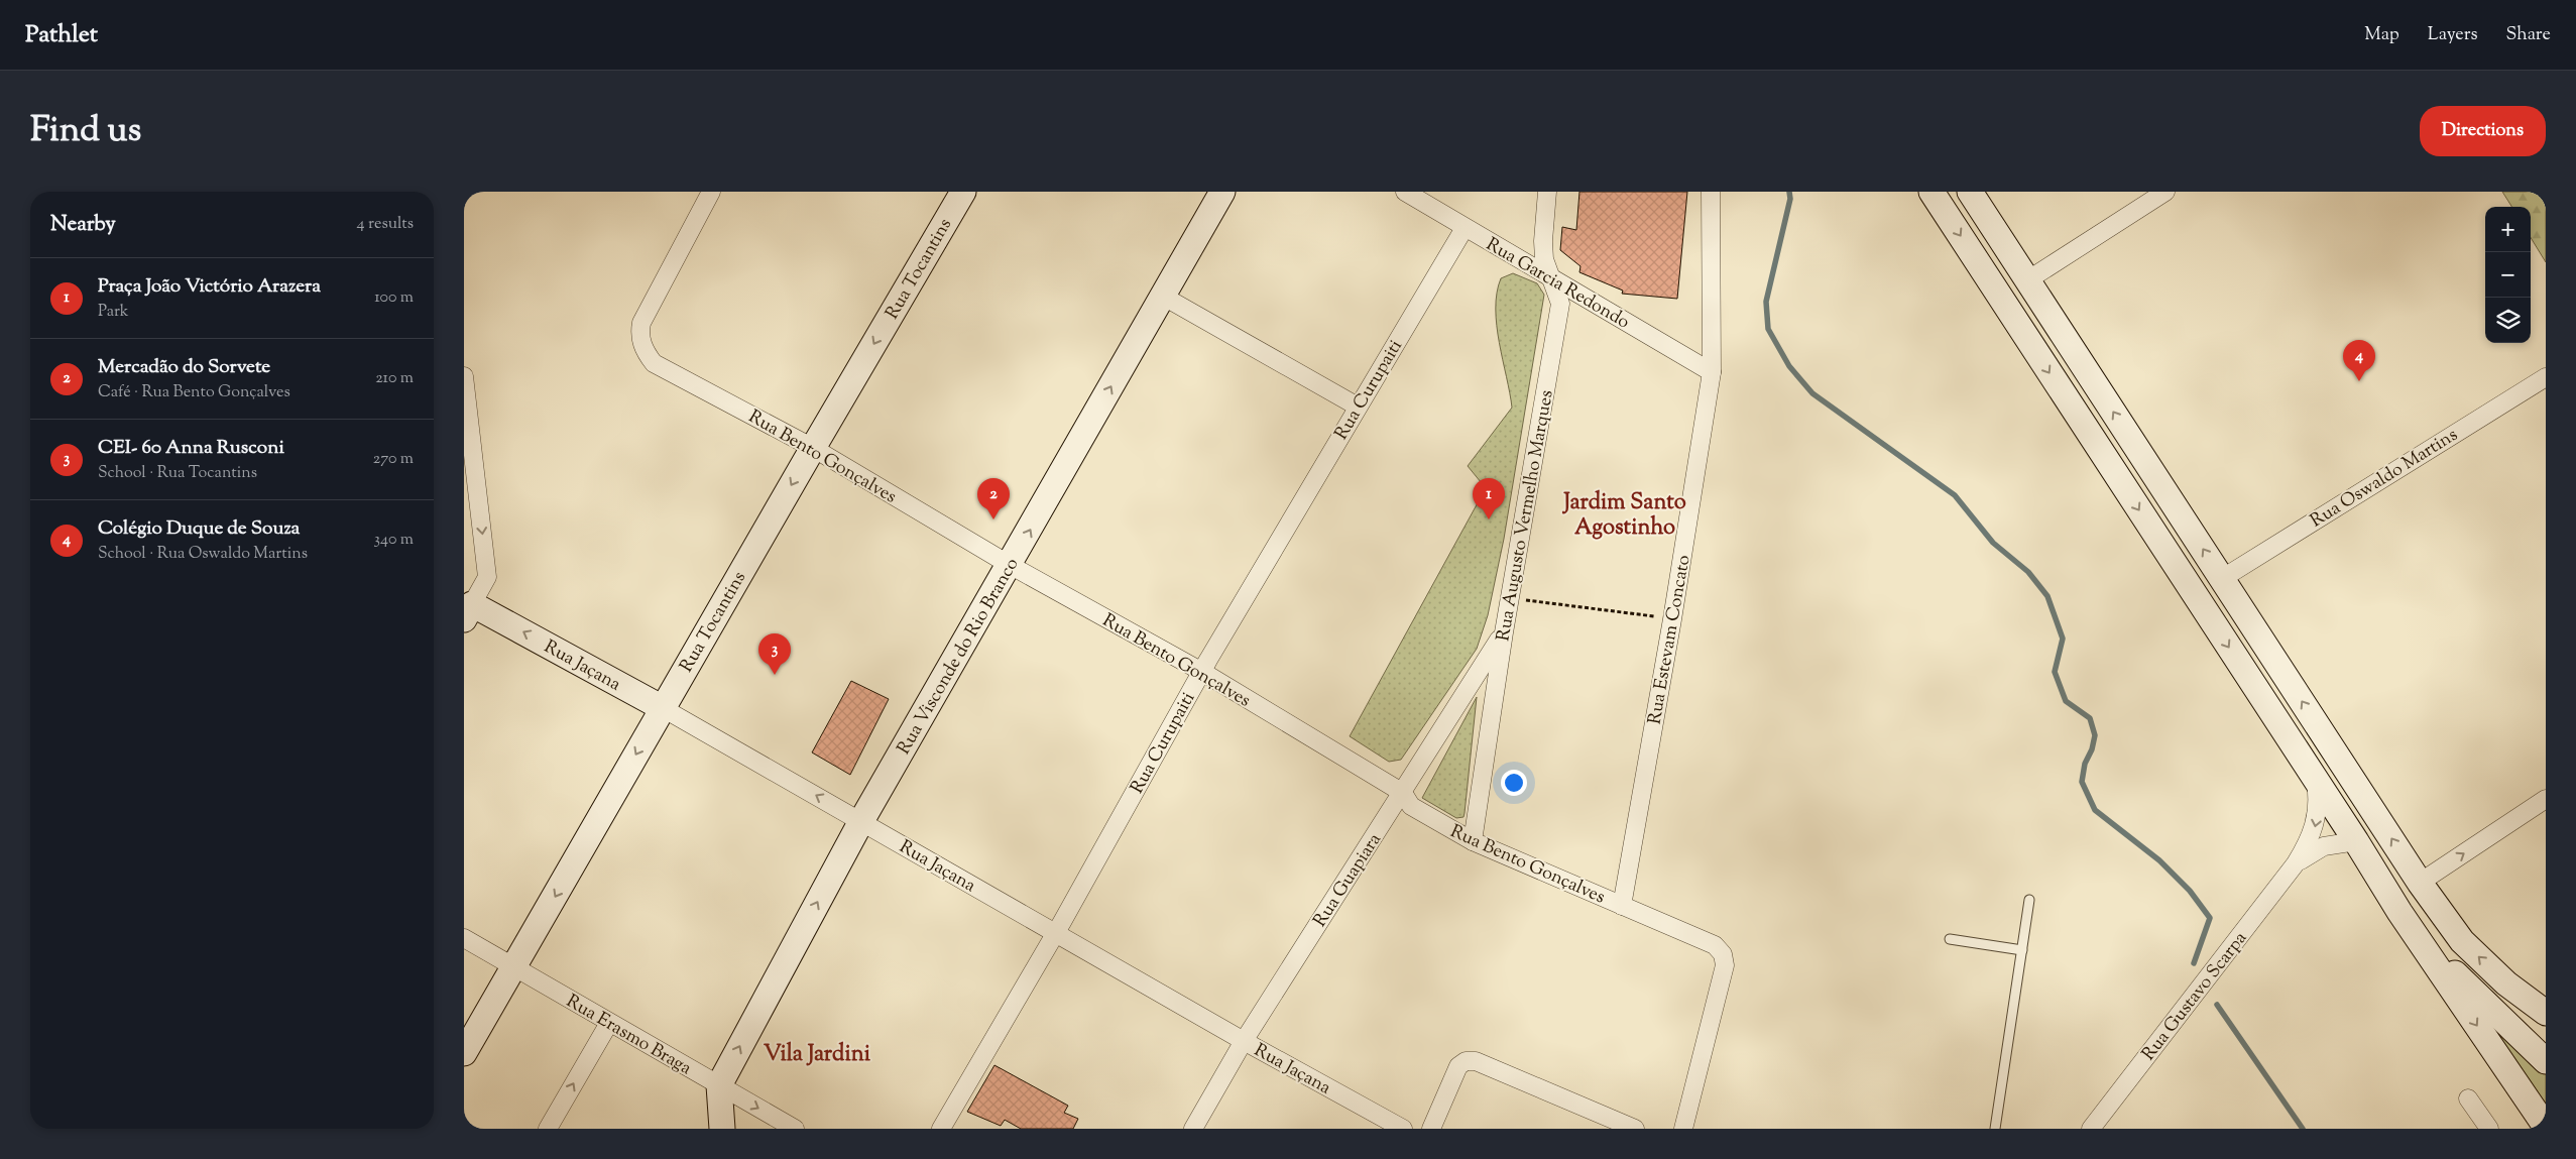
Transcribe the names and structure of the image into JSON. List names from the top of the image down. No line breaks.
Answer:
{"streets":{"main road":["Rua Tocantins","Rua Visconde do Rio Branco","Rua Jaçana"],"street":["Rua Garcia Redondo","Rua Curupaiti","Rua Bento Gonçalves","Rua Oswaldo Martins","Rua Augusto Vermelho Marques","Rua Estevam Concato","Rua Guapiara","Rua Gustavo Scarpa","Rua Erasmo Braga"]},"crossings":[["Rua Tocantins","Rua Bento Gonçalves"],["Rua Tocantins","Rua Jaçana"],["Rua Tocantins","Rua Erasmo Braga"],["Rua Garcia Redondo","Rua Curupaiti"],["Rua Garcia Redondo","Rua Augusto Vermelho Marques"],["Rua Garcia Redondo","Rua Estevam Concato"],["Rua Curupaiti","Rua Bento Gonçalves"],["Rua Curupaiti","Rua Jaçana"],["Rua Bento Gonçalves","Rua Augusto Vermelho Marques"],["Rua Bento Gonçalves","Rua Estevam Concato"],["Rua Bento Gonçalves","Rua Visconde do Rio Branco"],["Rua Bento Gonçalves","Rua Guapiara"],["Rua Augusto Vermelho Marques","Rua Guapiara"],["Rua Visconde do Rio Branco","Rua Jaçana"],["Rua Visconde do Rio Branco","Rua Erasmo Braga"],["Rua Jaçana","Rua Guapiara"]],"one_way":["Rua Tocantins","Rua Visconde do Rio Branco","Rua Jaçana"],"districts":["Jardim Santo Agostinho","Vila Jardini"],"page":{"header":"Pathlet","nav":["Map","Layers","Share"],"title":"Find us","buttons":"Directions","heading":["Nearby","4 results"],"map_buttons":["+","−"],"list":[{"mark":"1","name":"Praça João Victório Arazera","note":"Park","value":"100 m"},{"mark":"2","name":"Mercadão do Sorvete","note":"Café · Rua Bento Gonçalves","value":"210 m"},{"mark":"3","name":"CEI- 60 Anna Rusconi","note":"School · Rua Tocantins","value":"270 m"},{"mark":"4","name":"Colégio Duque de Souza","note":"School · Rua Oswaldo Martins","value":"340 m"}],"pins":["4","1","2","3"]}}
